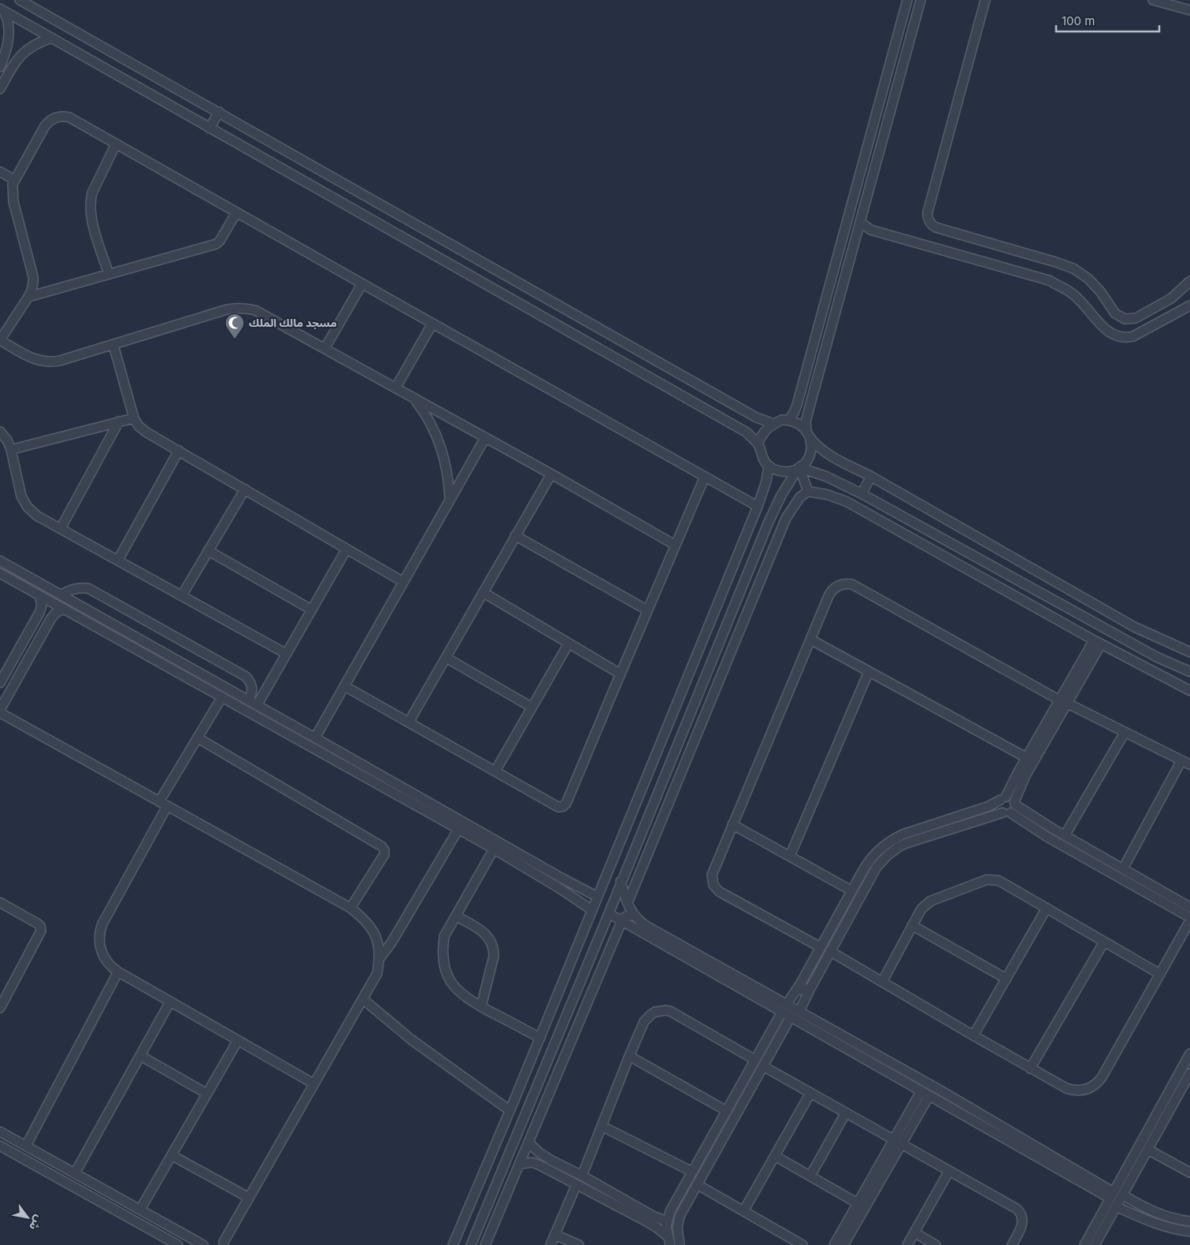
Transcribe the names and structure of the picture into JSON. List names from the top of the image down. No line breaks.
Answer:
{"places":{"mosque":["مسجد مالك الملك"]},"scale_bar":"100 m","north":"bottom right"}
